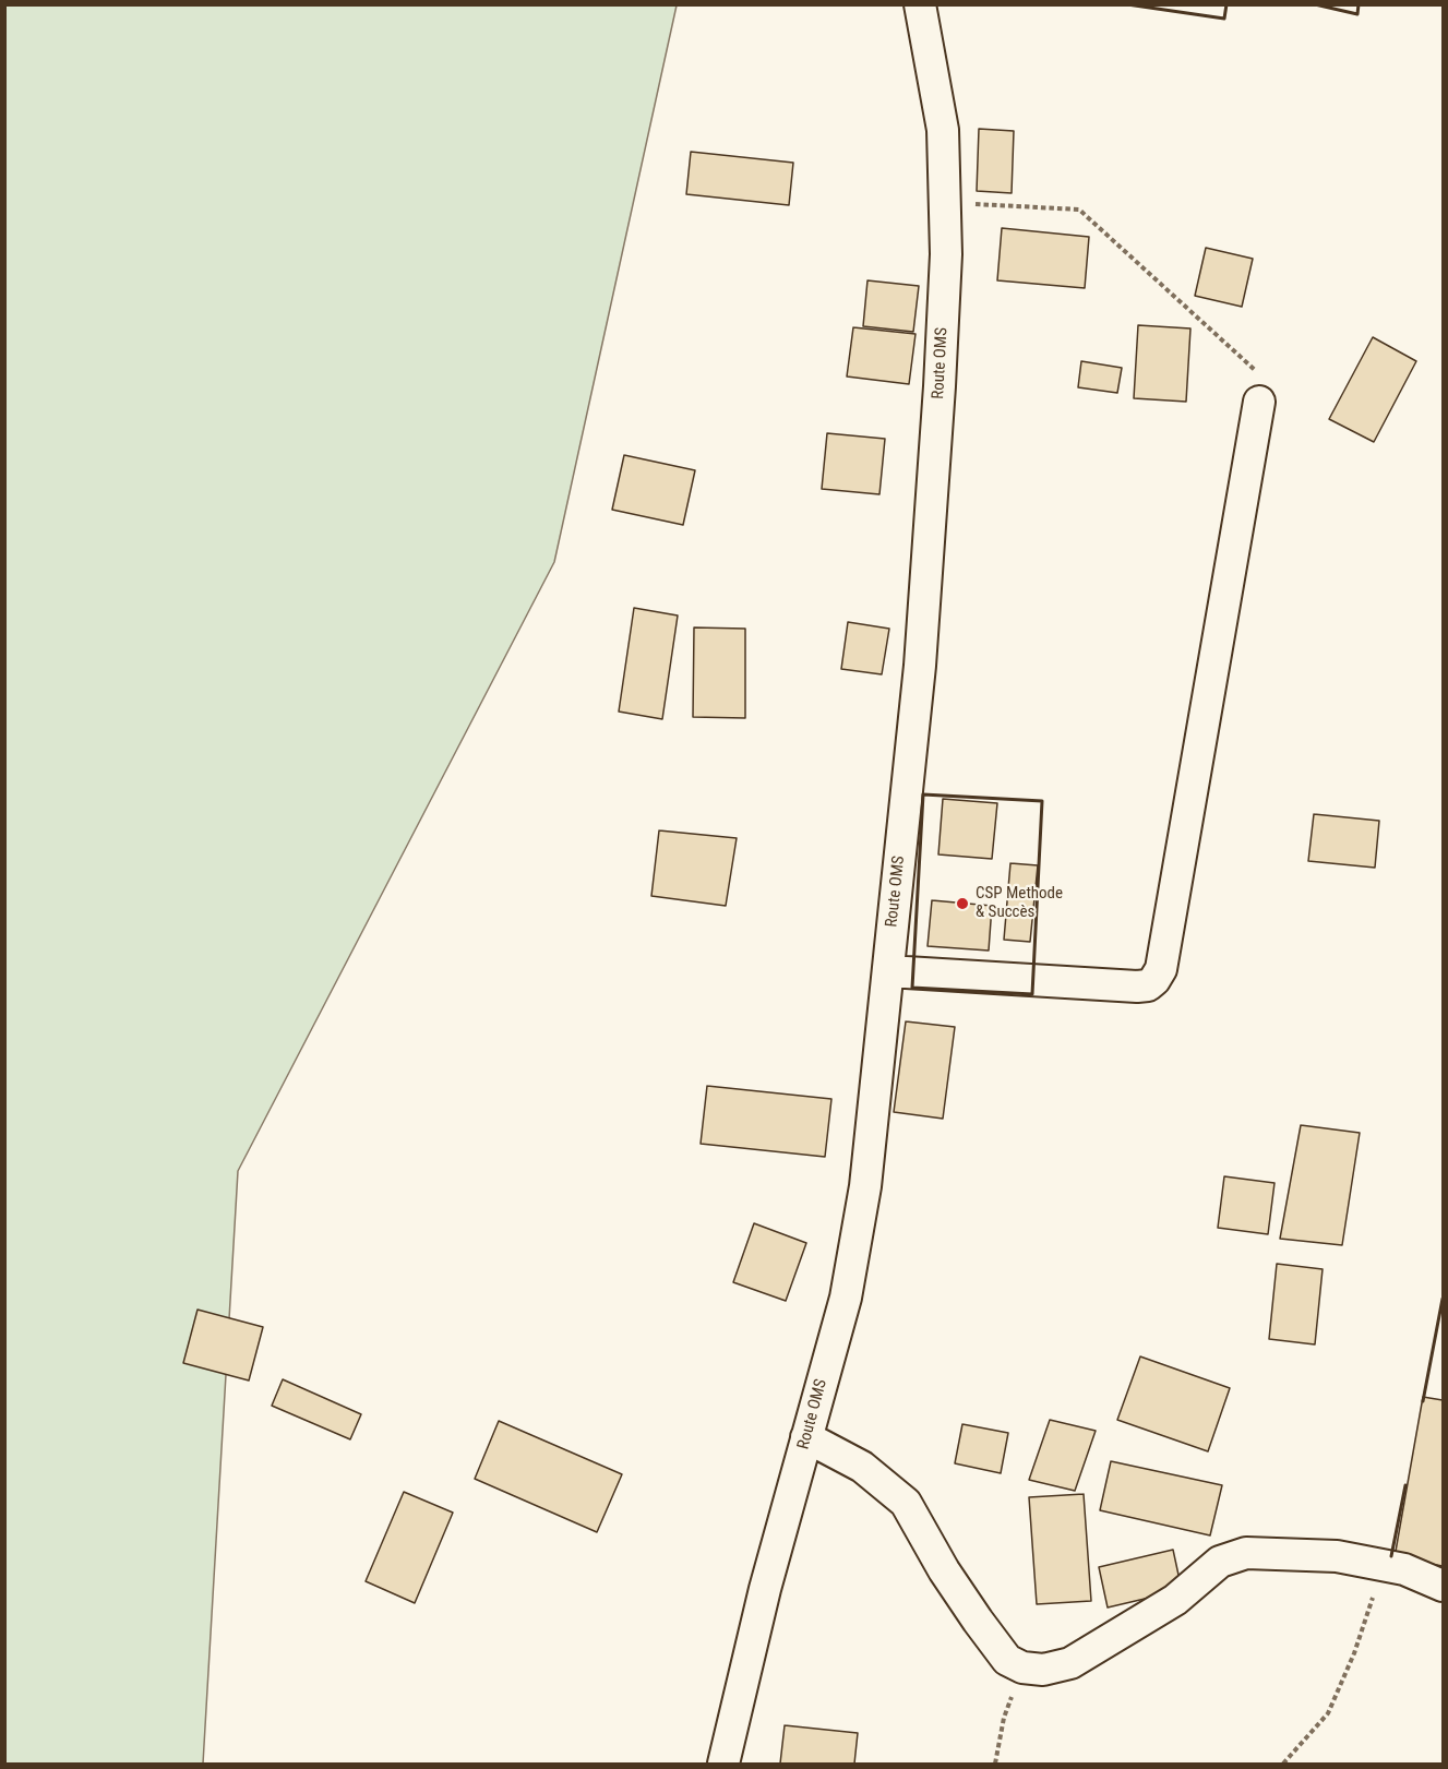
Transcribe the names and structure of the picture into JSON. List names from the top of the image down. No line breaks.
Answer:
{"streets":{"street":["Route OMS"]},"places":["CSP Methode & Succès"]}
